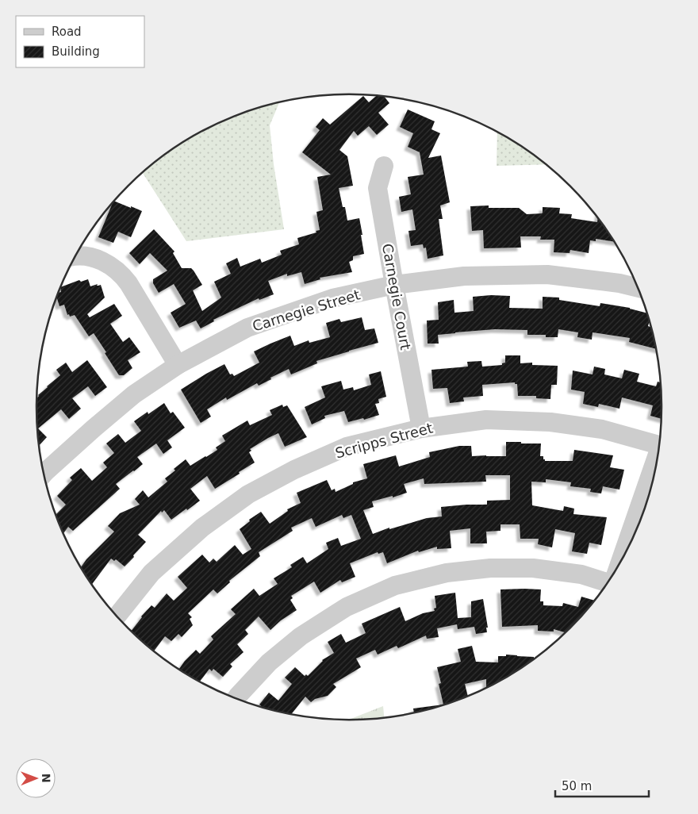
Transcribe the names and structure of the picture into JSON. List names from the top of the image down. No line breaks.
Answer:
{"streets":{"street":["Carnegie Court","Carnegie Street","Scripps Street"]},"crossings":[["Carnegie Court","Carnegie Street"],["Carnegie Court","Scripps Street"]],"legend":["Road","Building"],"scale_bar":"50 m","north":"right"}
